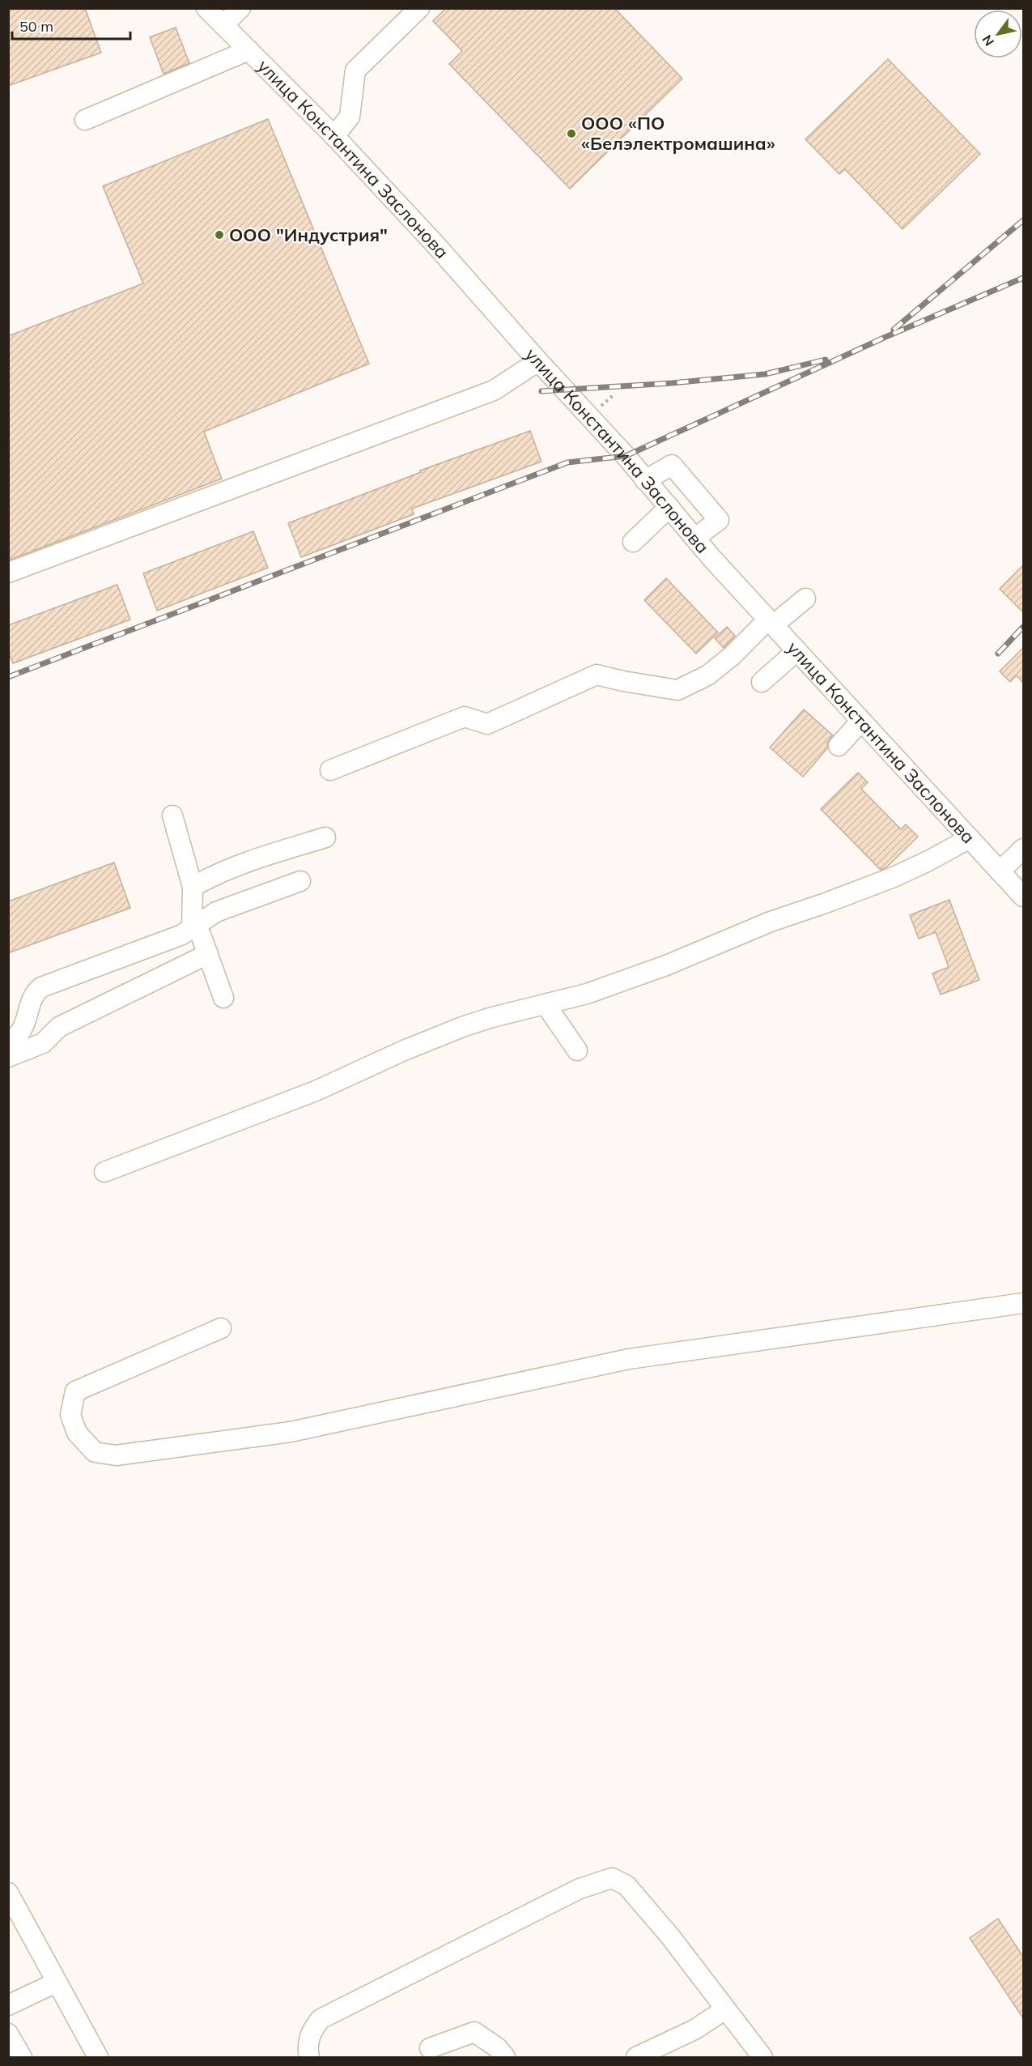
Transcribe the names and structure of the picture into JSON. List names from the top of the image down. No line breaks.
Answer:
{"streets":{"street":["улица Константина Заслонова"]},"places":["ООО «ПО «Белэлектромашина»","ООО \"Индустрия\""],"scale_bar":"50 m","north":"bottom left"}
